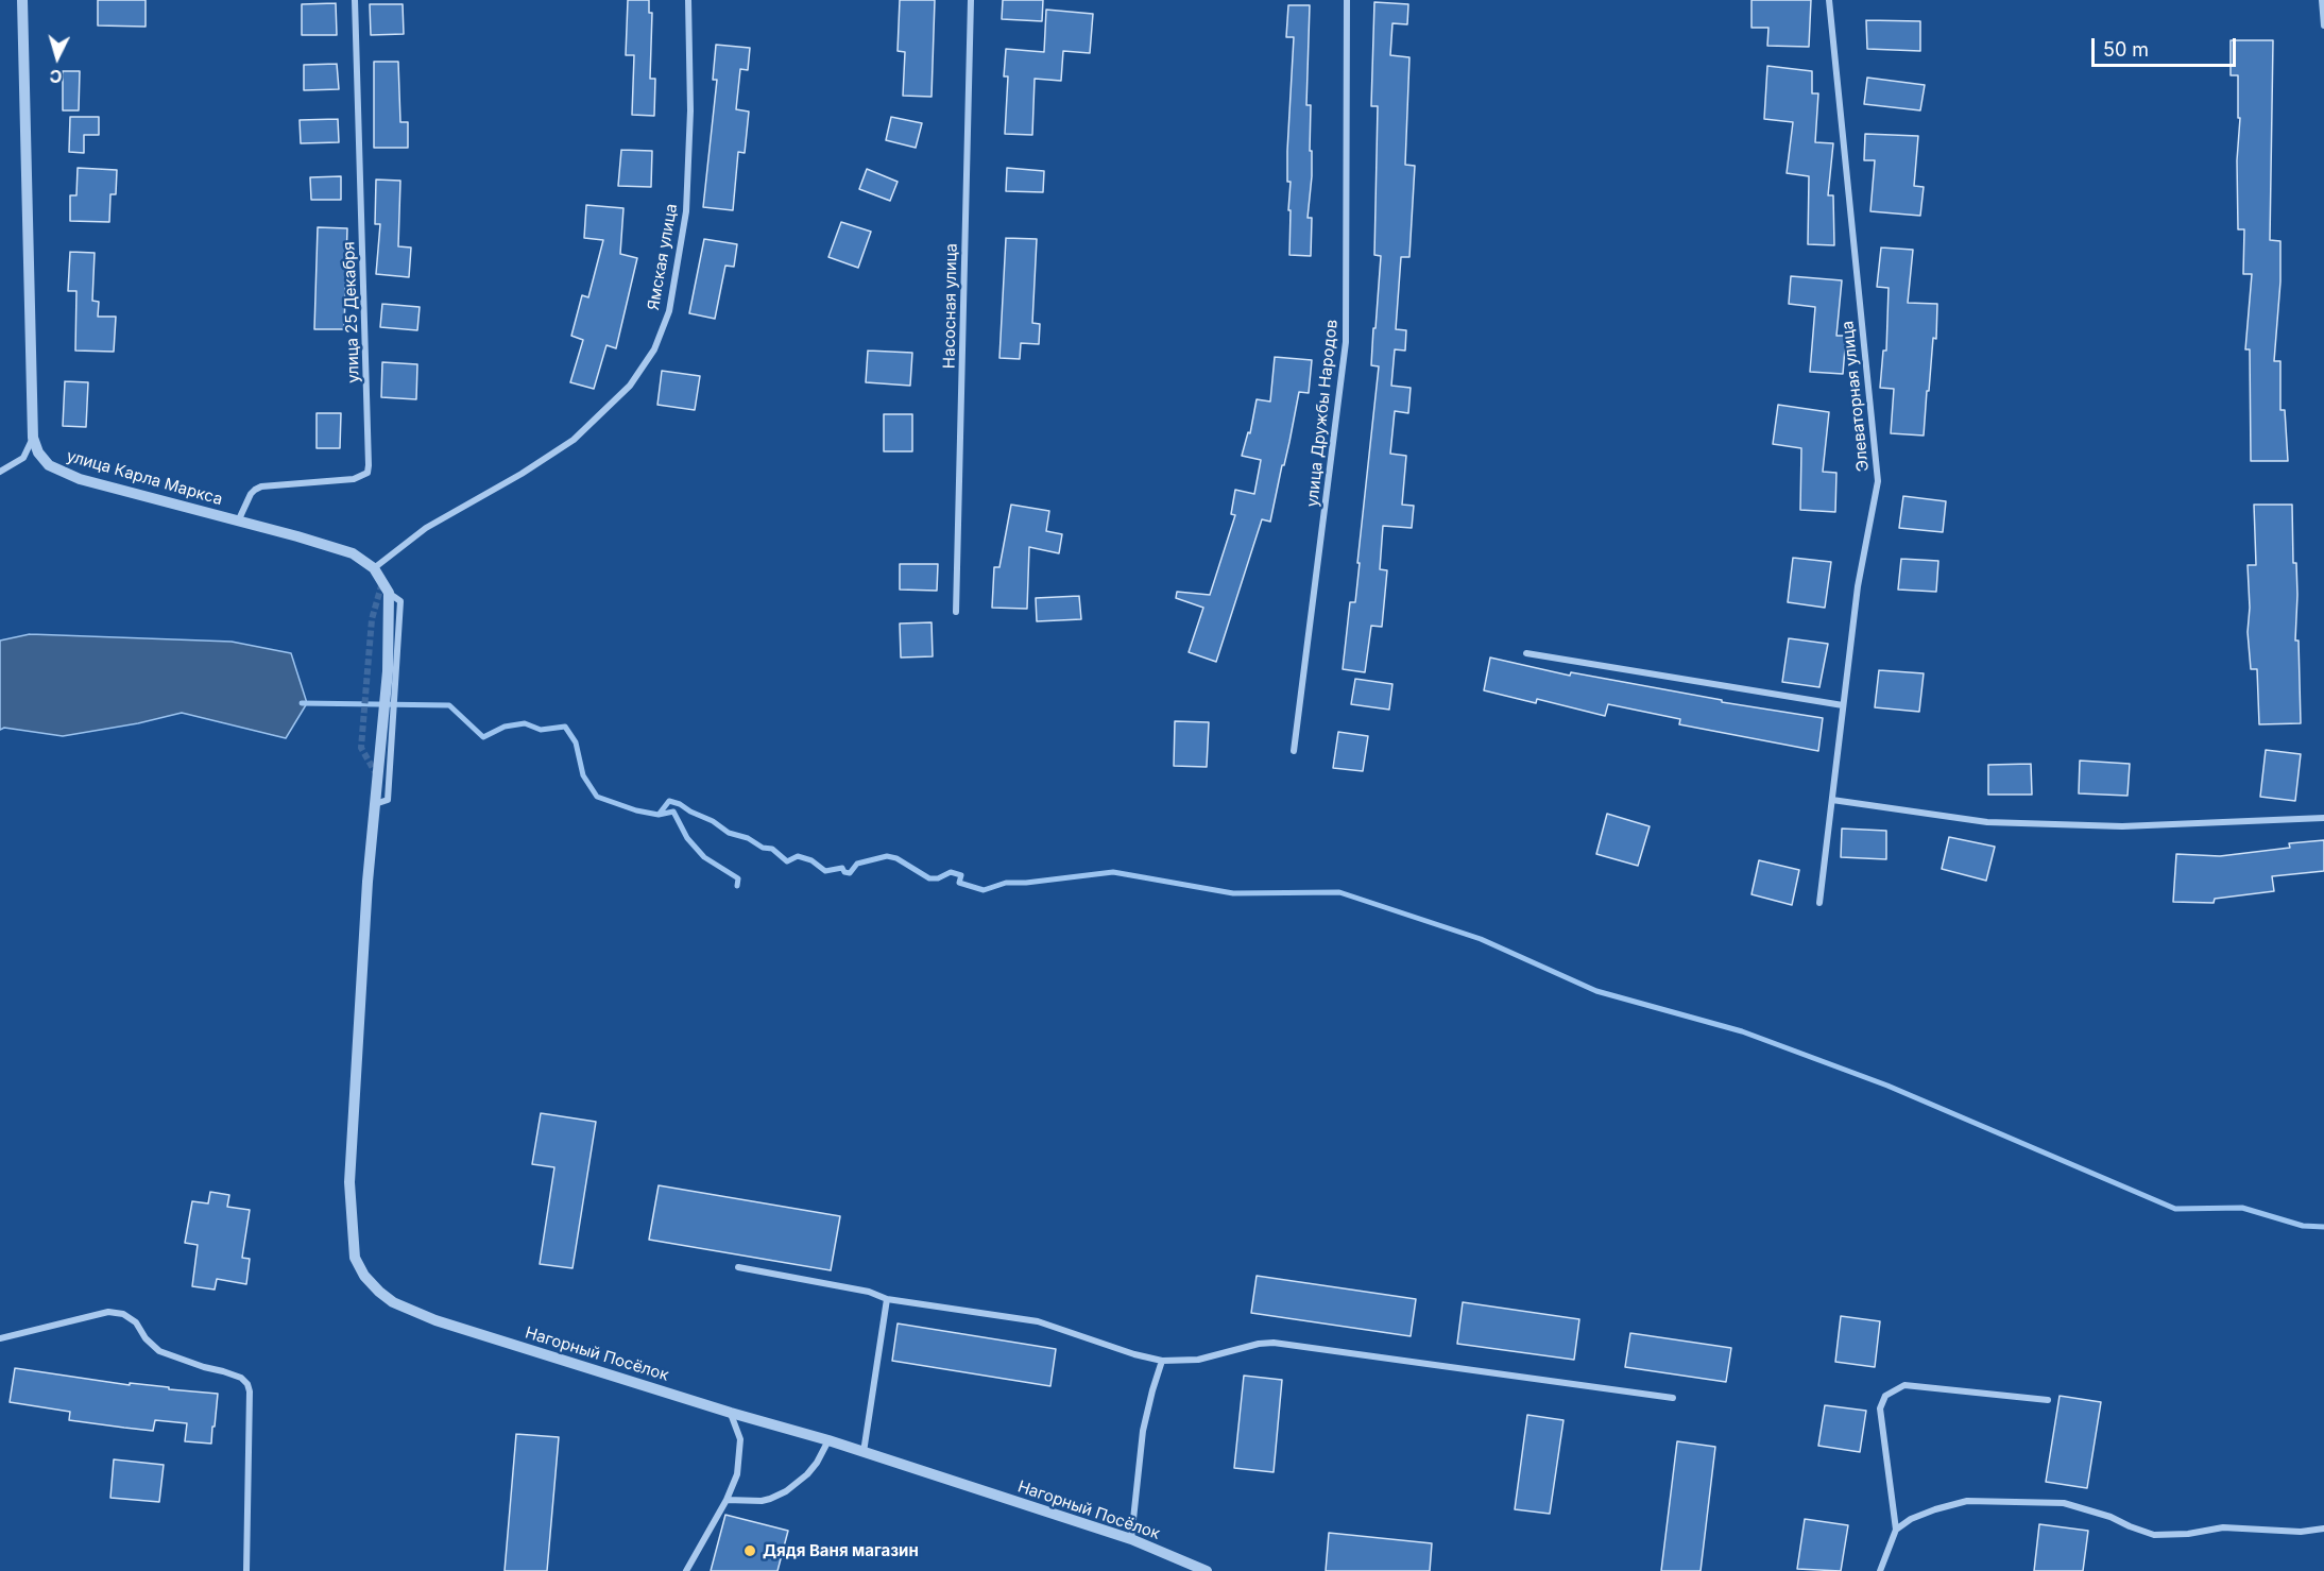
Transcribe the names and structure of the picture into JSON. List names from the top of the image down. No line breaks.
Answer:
{"streets":{"street":["Ямская улица","Насосная улица","улица 25 Декабря","Элеваторная улица","улица Дружбы Народов","улица Карла Маркса","Нагорный Посёлок"]},"crossings":[["Ямская улица","улица Карла Маркса"],["улица 25 Декабря","улица Карла Маркса"],["улица Карла Маркса","Нагорный Посёлок"]],"places":["Дядя Ваня магазин"],"scale_bar":"50 m","north":"bottom"}
